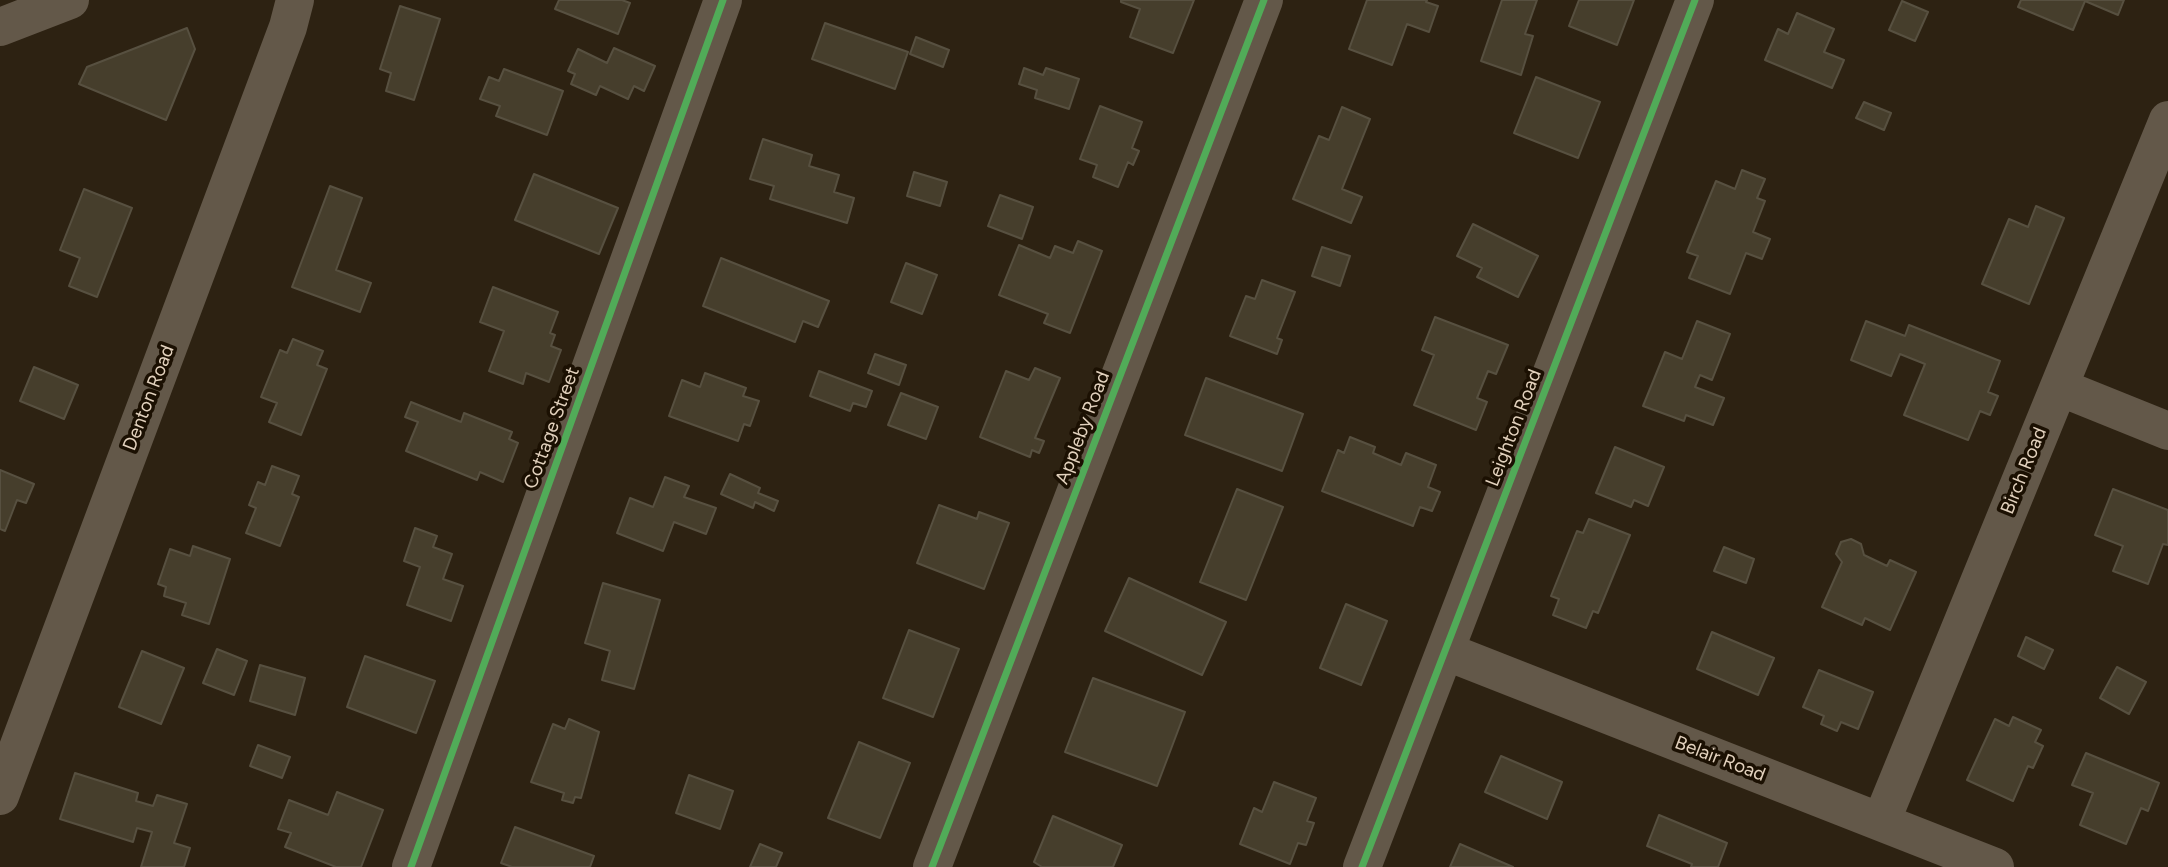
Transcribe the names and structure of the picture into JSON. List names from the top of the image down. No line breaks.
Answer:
{"streets":{"street":["Denton Road","Cottage Street","Appleby Road","Leighton Road","Birch Road","Belair Road"]},"crossings":[["Leighton Road","Belair Road"],["Birch Road","Belair Road"]]}
